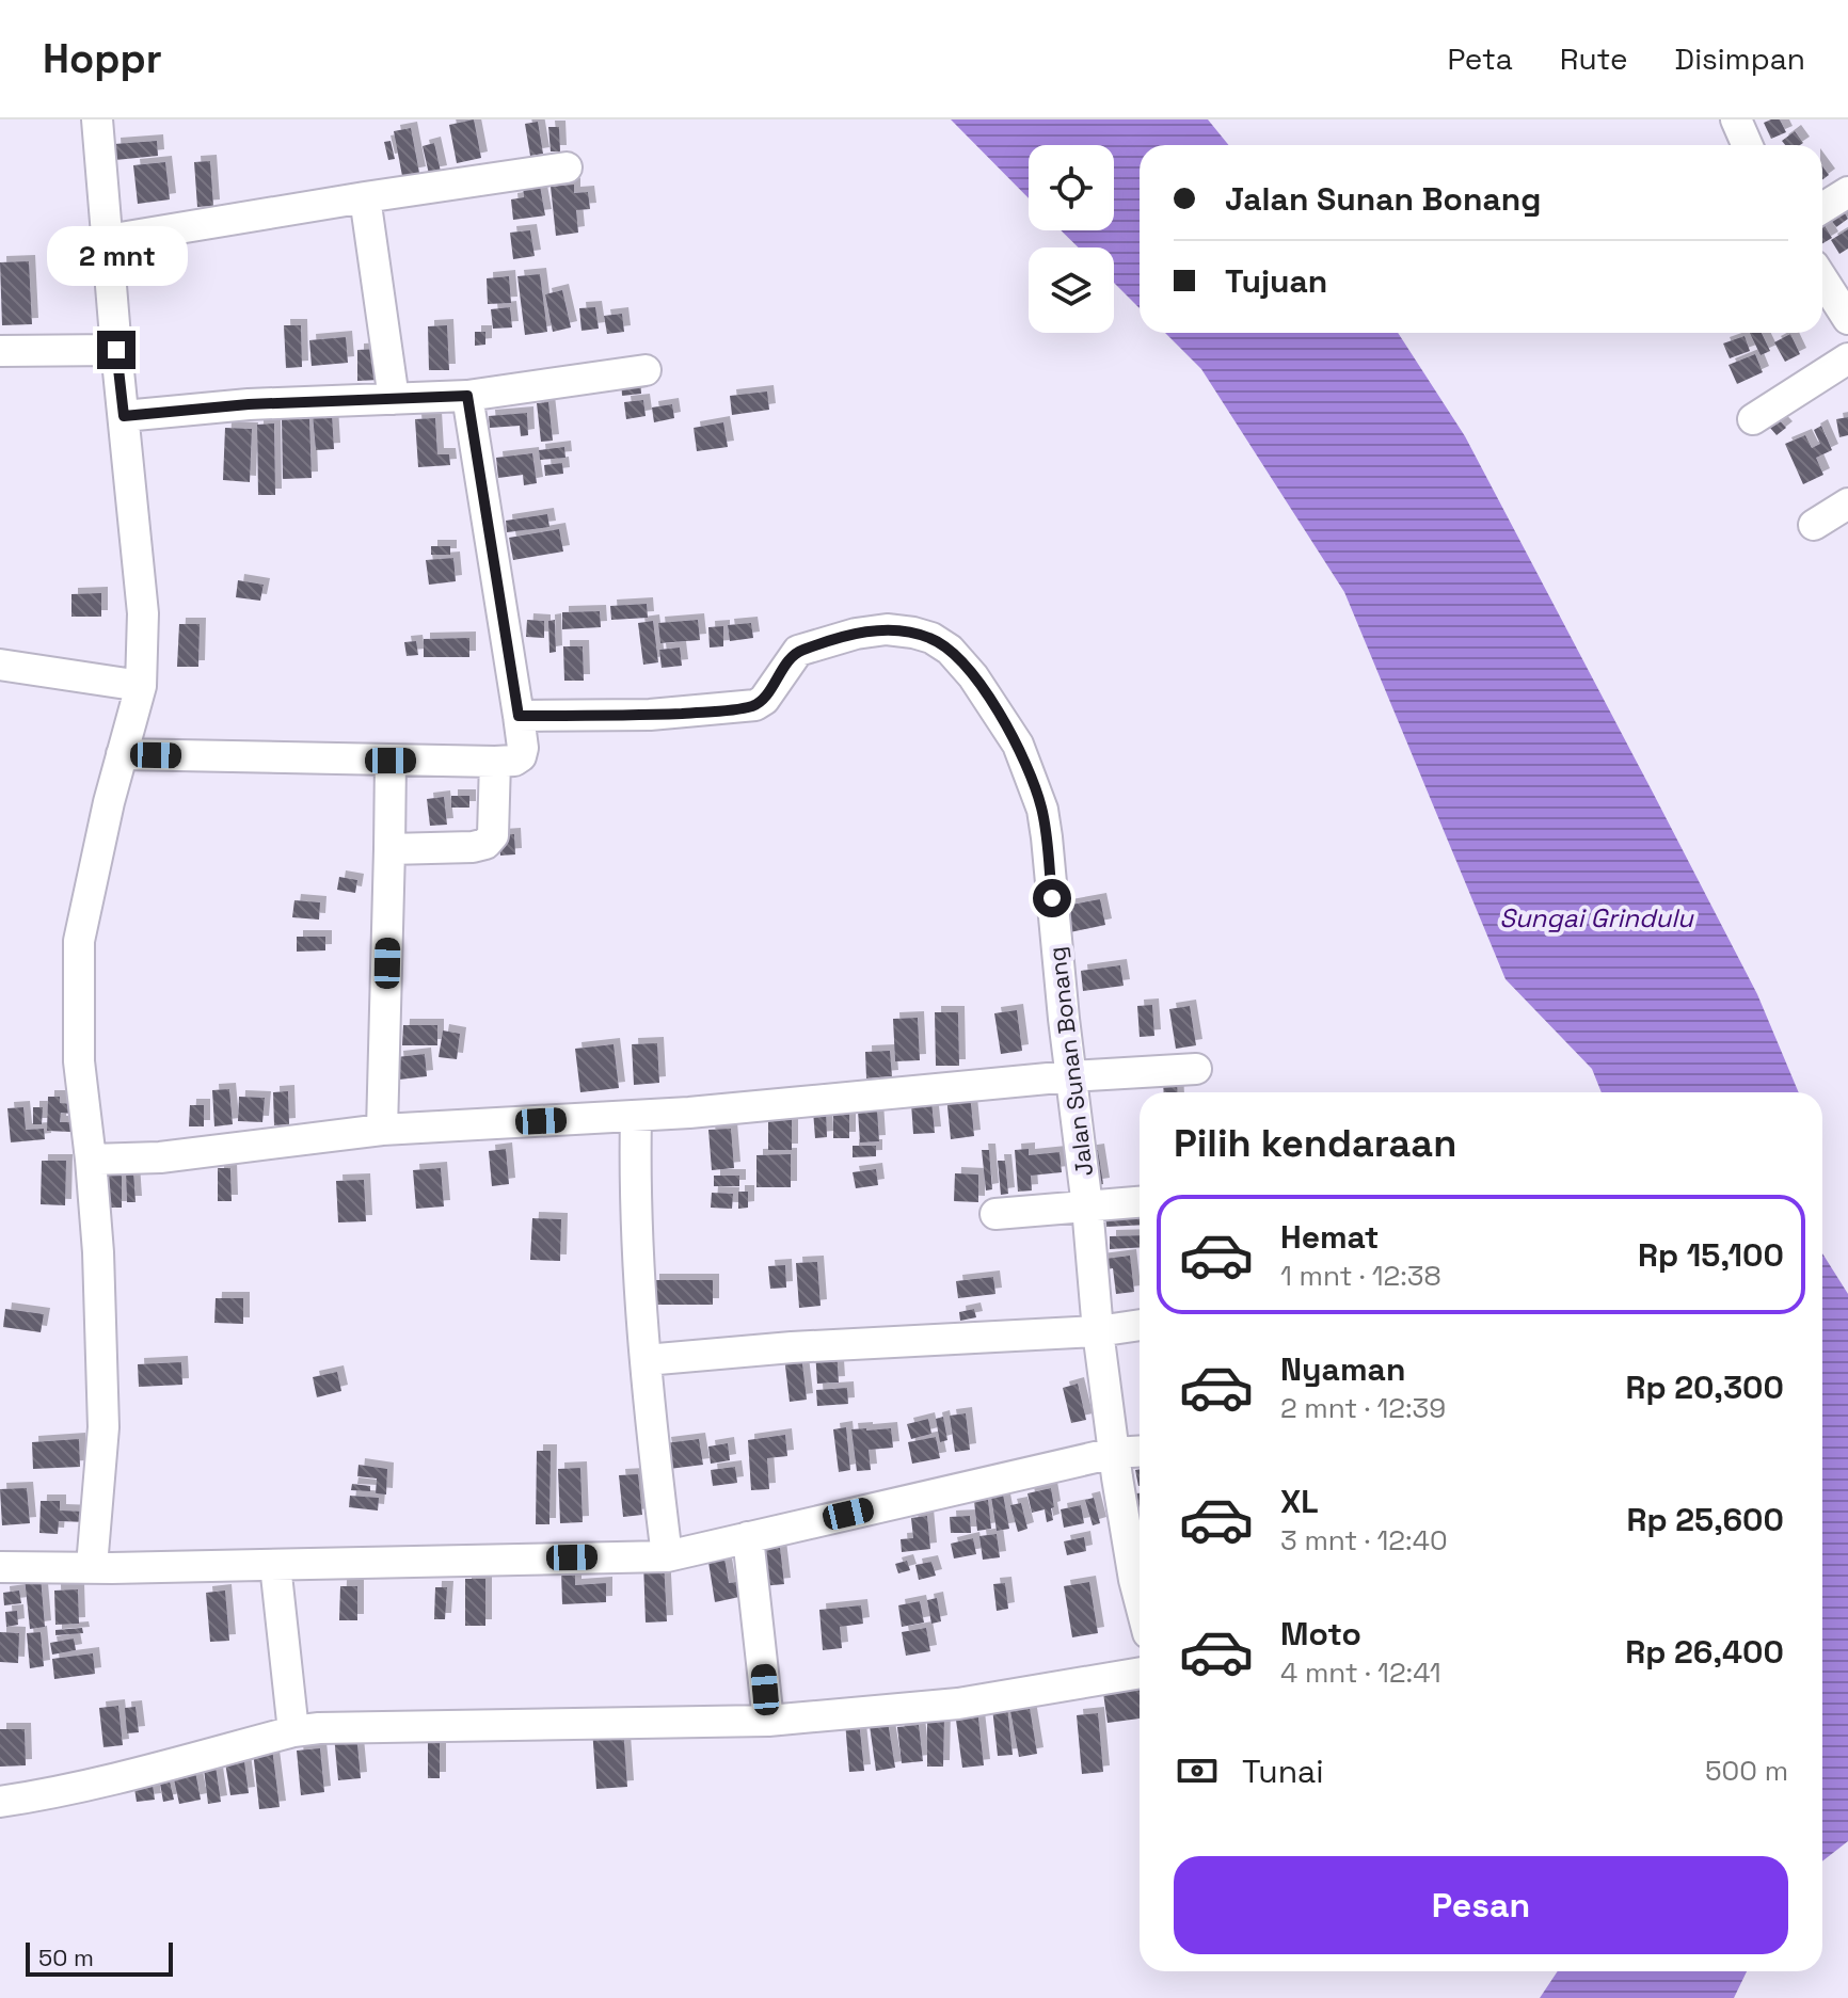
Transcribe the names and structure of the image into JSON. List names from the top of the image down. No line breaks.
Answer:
{"streets":{"street":["Jalan Sunan Bonang"]},"water":["Sungai Grindulu"],"scale_bar":"50 m","page":{"header":"Hoppr","nav":["Peta","Rute","Disimpan"],"banner":["Jalan Sunan Bonang","Tujuan"],"bubble":"2 mnt","heading":"Pilih kendaraan","list":[{"name":"Hemat","note":"1 mnt · 12:38","value":"Rp 15,100"},{"name":"Nyaman","note":"2 mnt · 12:39","value":"Rp 20,300"},{"name":"XL","note":"3 mnt · 12:40","value":"Rp 25,600"},{"name":"Moto","note":"4 mnt · 12:41","value":"Rp 26,400"}],"pay":["Tunai","500 m"],"buttons":"Pesan","scale":"50 m"}}
